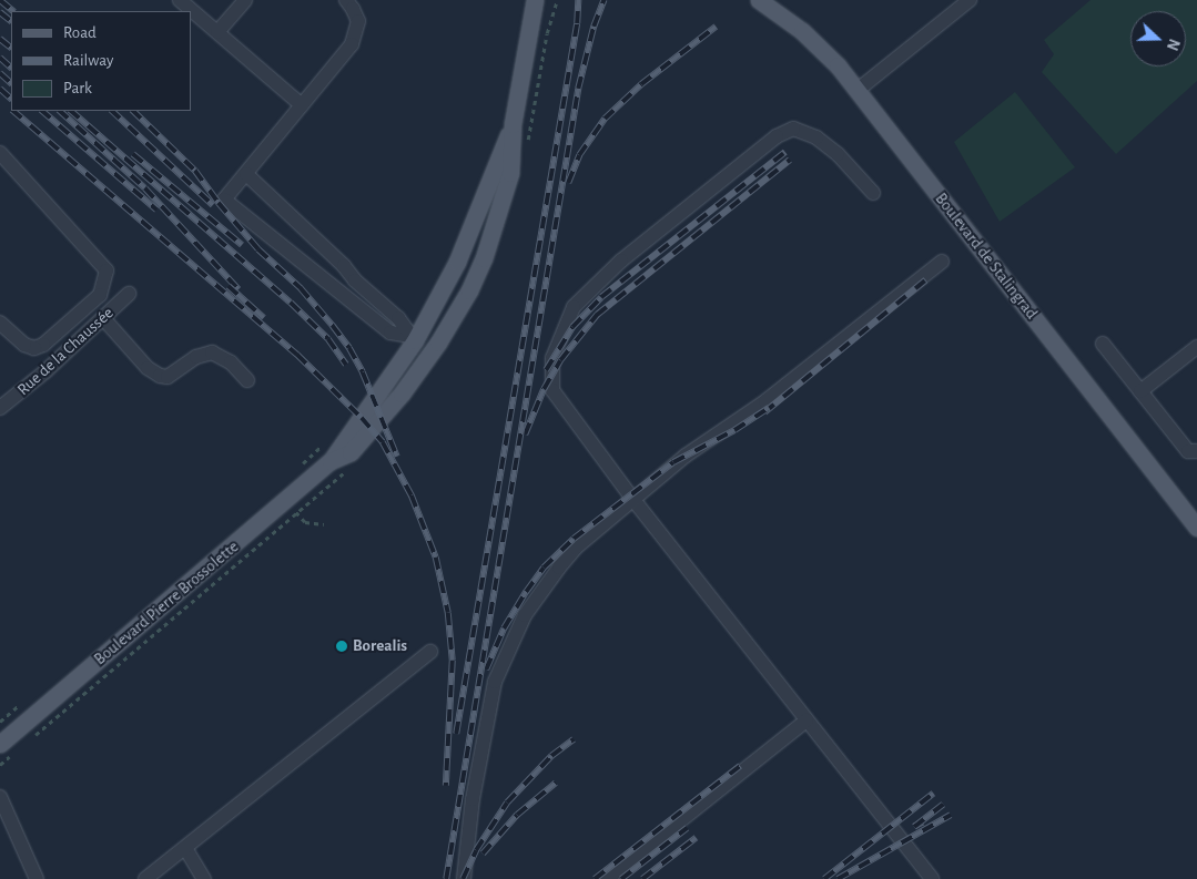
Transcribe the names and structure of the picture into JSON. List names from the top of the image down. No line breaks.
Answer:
{"streets":{"main road":["Boulevard de Stalingrad","Boulevard Pierre Brossolette"],"street":["Rue de la Chaussée"]},"places":["Borealis"],"legend":["Road","Railway","Park"],"north":"right"}
